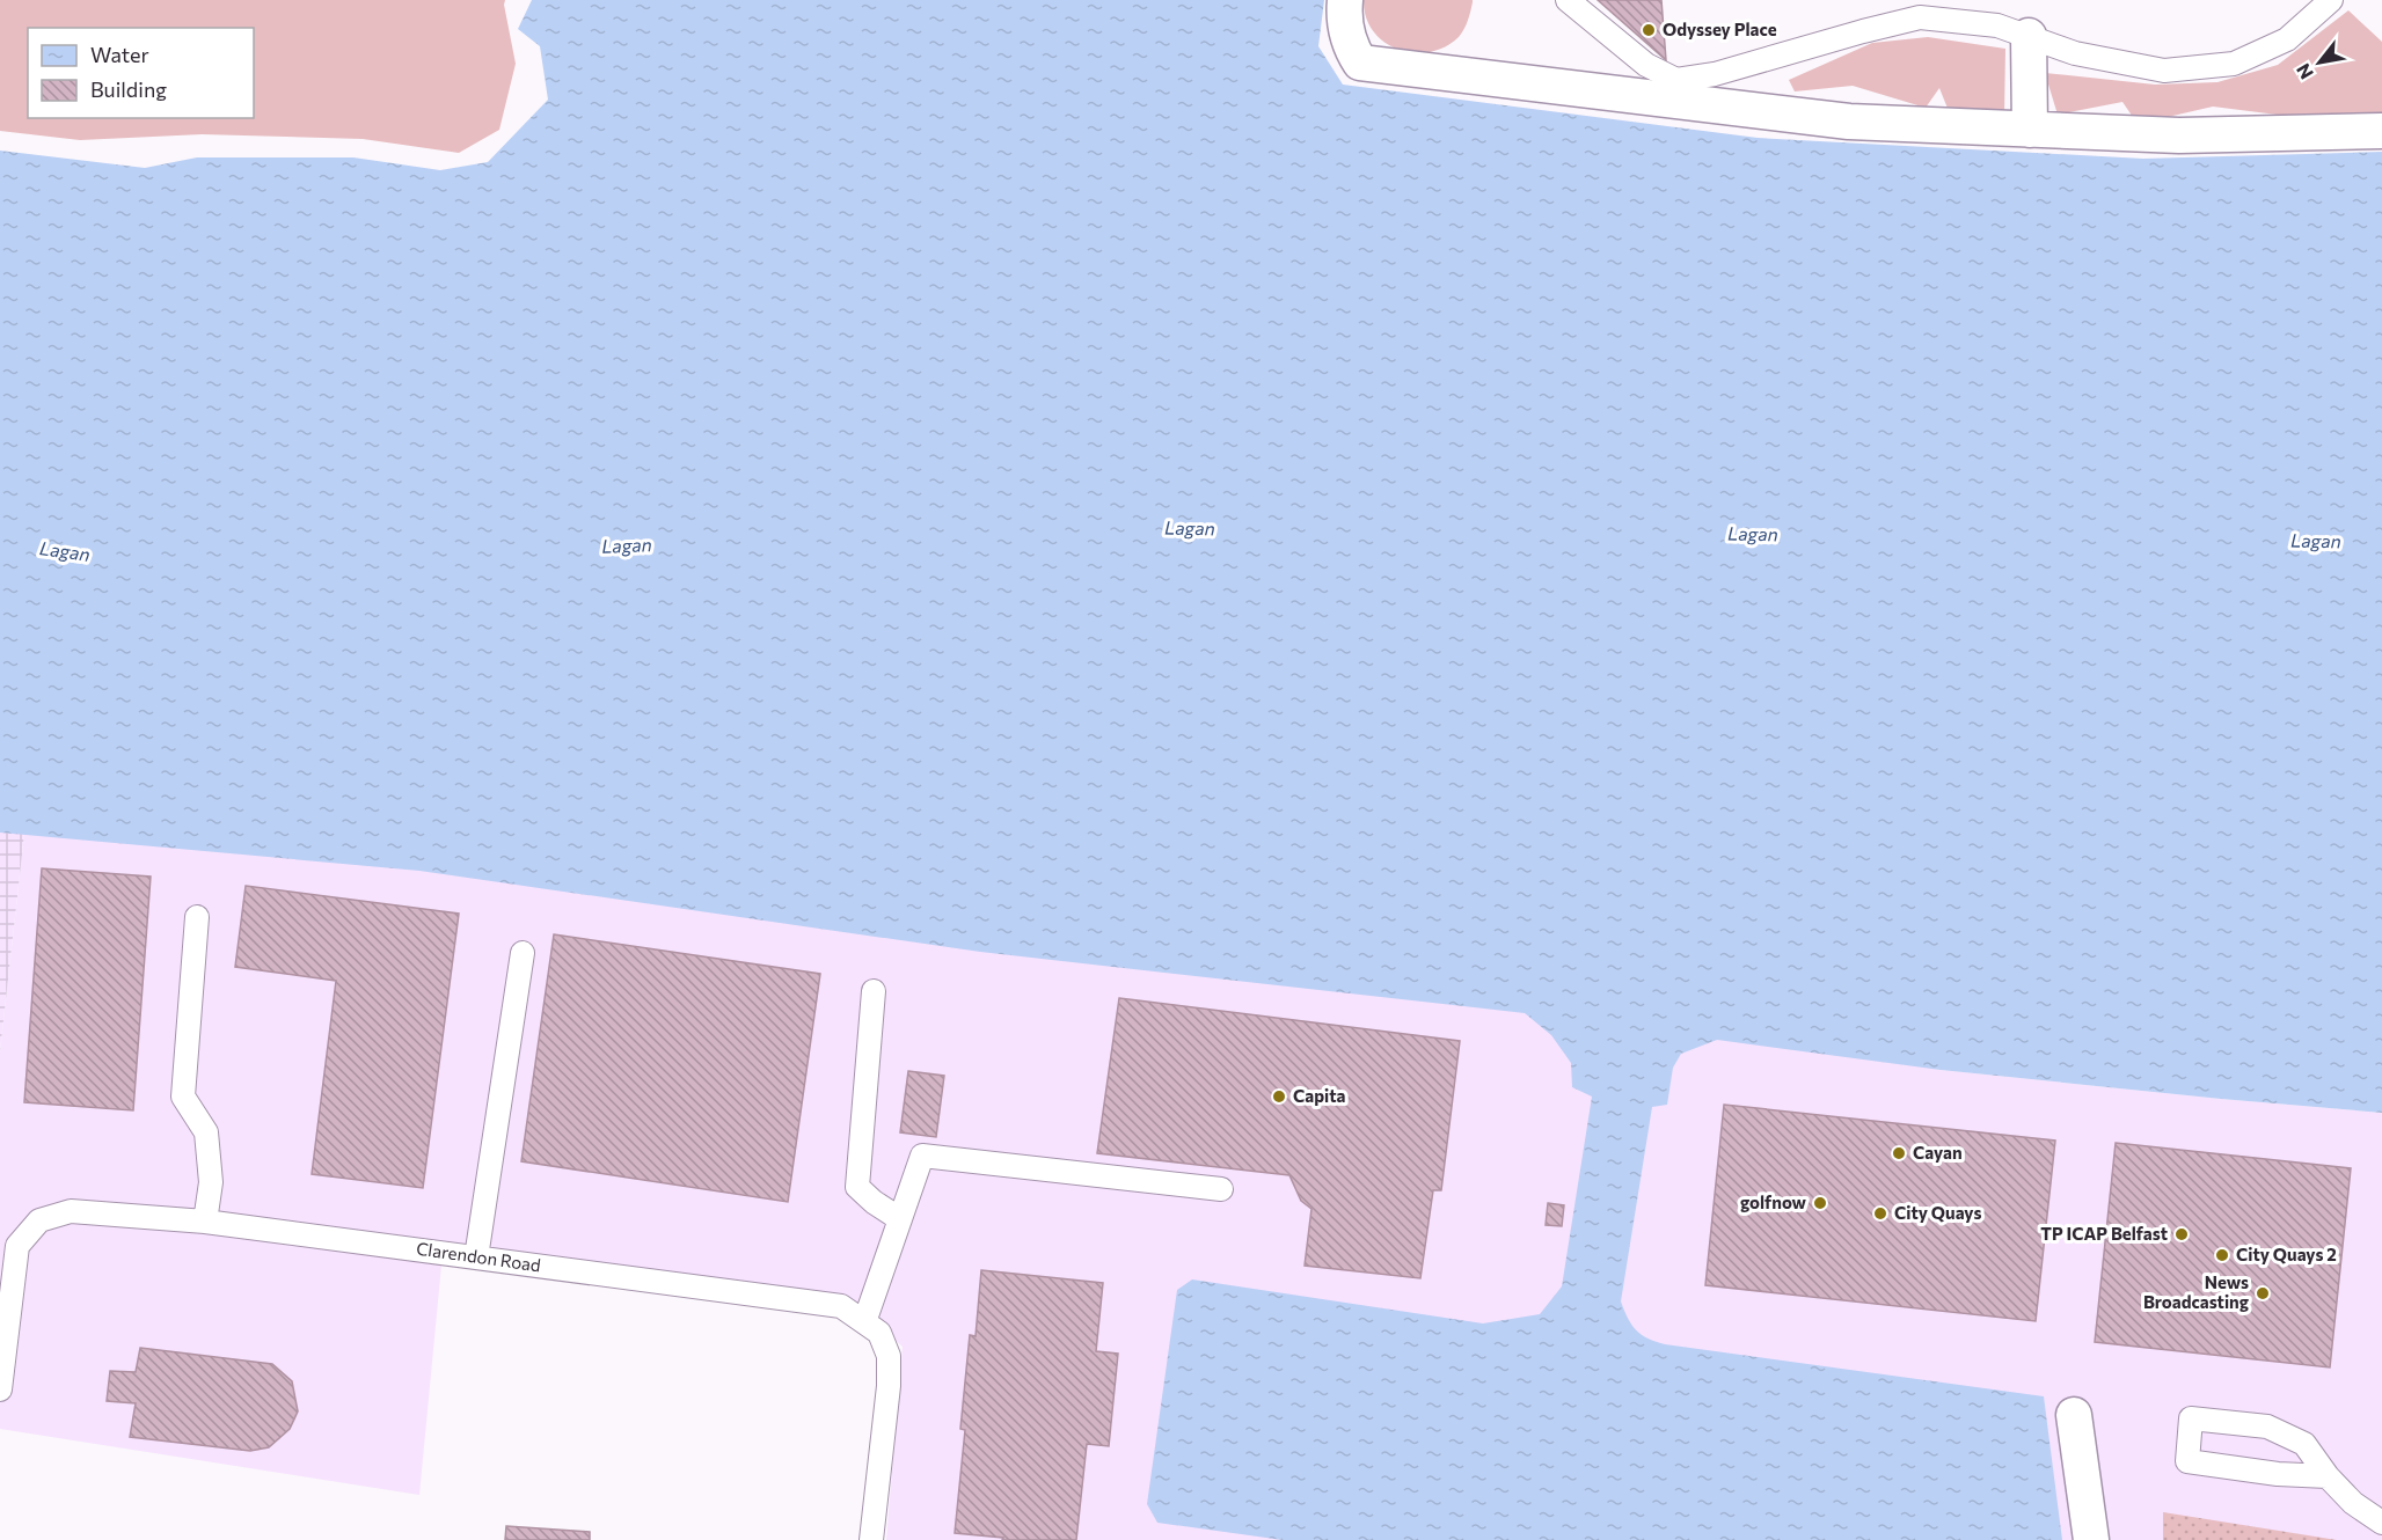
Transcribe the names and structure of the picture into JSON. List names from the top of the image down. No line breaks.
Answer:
{"streets":{"lane":["Clarendon Road"]},"water":["Lagan"],"places":["Odyssey Place","Capita","Cayan","golfnow","City Quays","TP ICAP Belfast","City Quays 2","News Broadcasting"],"legend":["Water","Building"],"north":"bottom left"}
